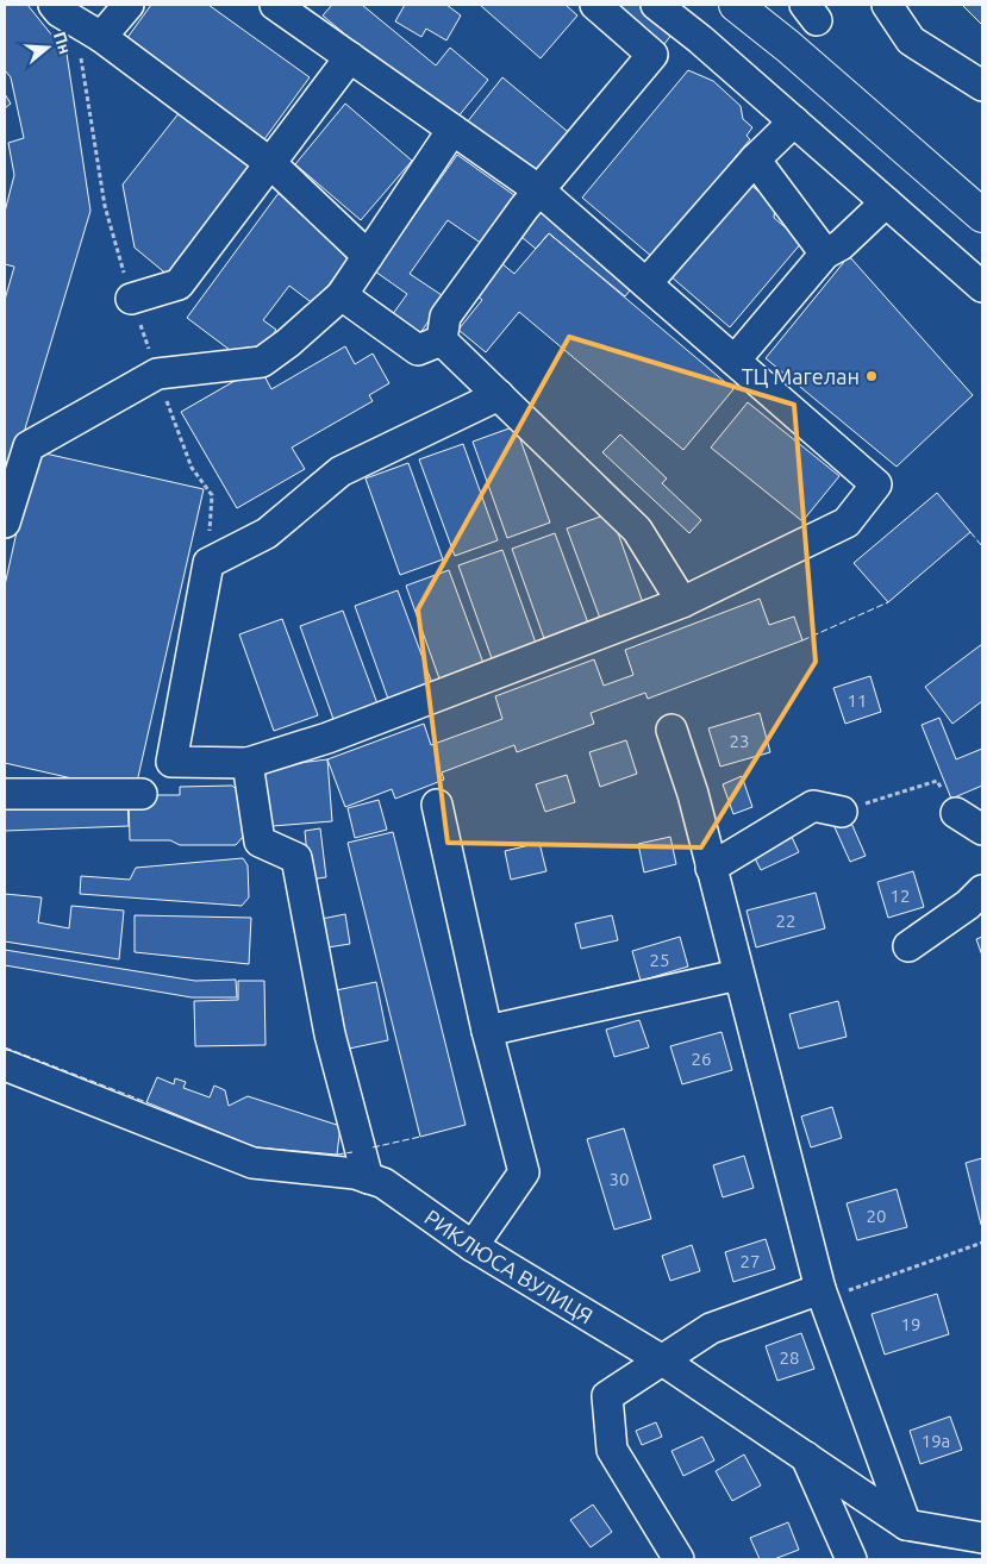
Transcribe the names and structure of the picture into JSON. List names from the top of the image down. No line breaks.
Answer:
{"streets":{"street":["РИКЛЮСА ВУЛИЦЯ"]},"places":["ТЦ Магелан"],"house_numbers":["11","23","12","22","25","26","30","20","27","19","28","19а"],"north":"right"}
